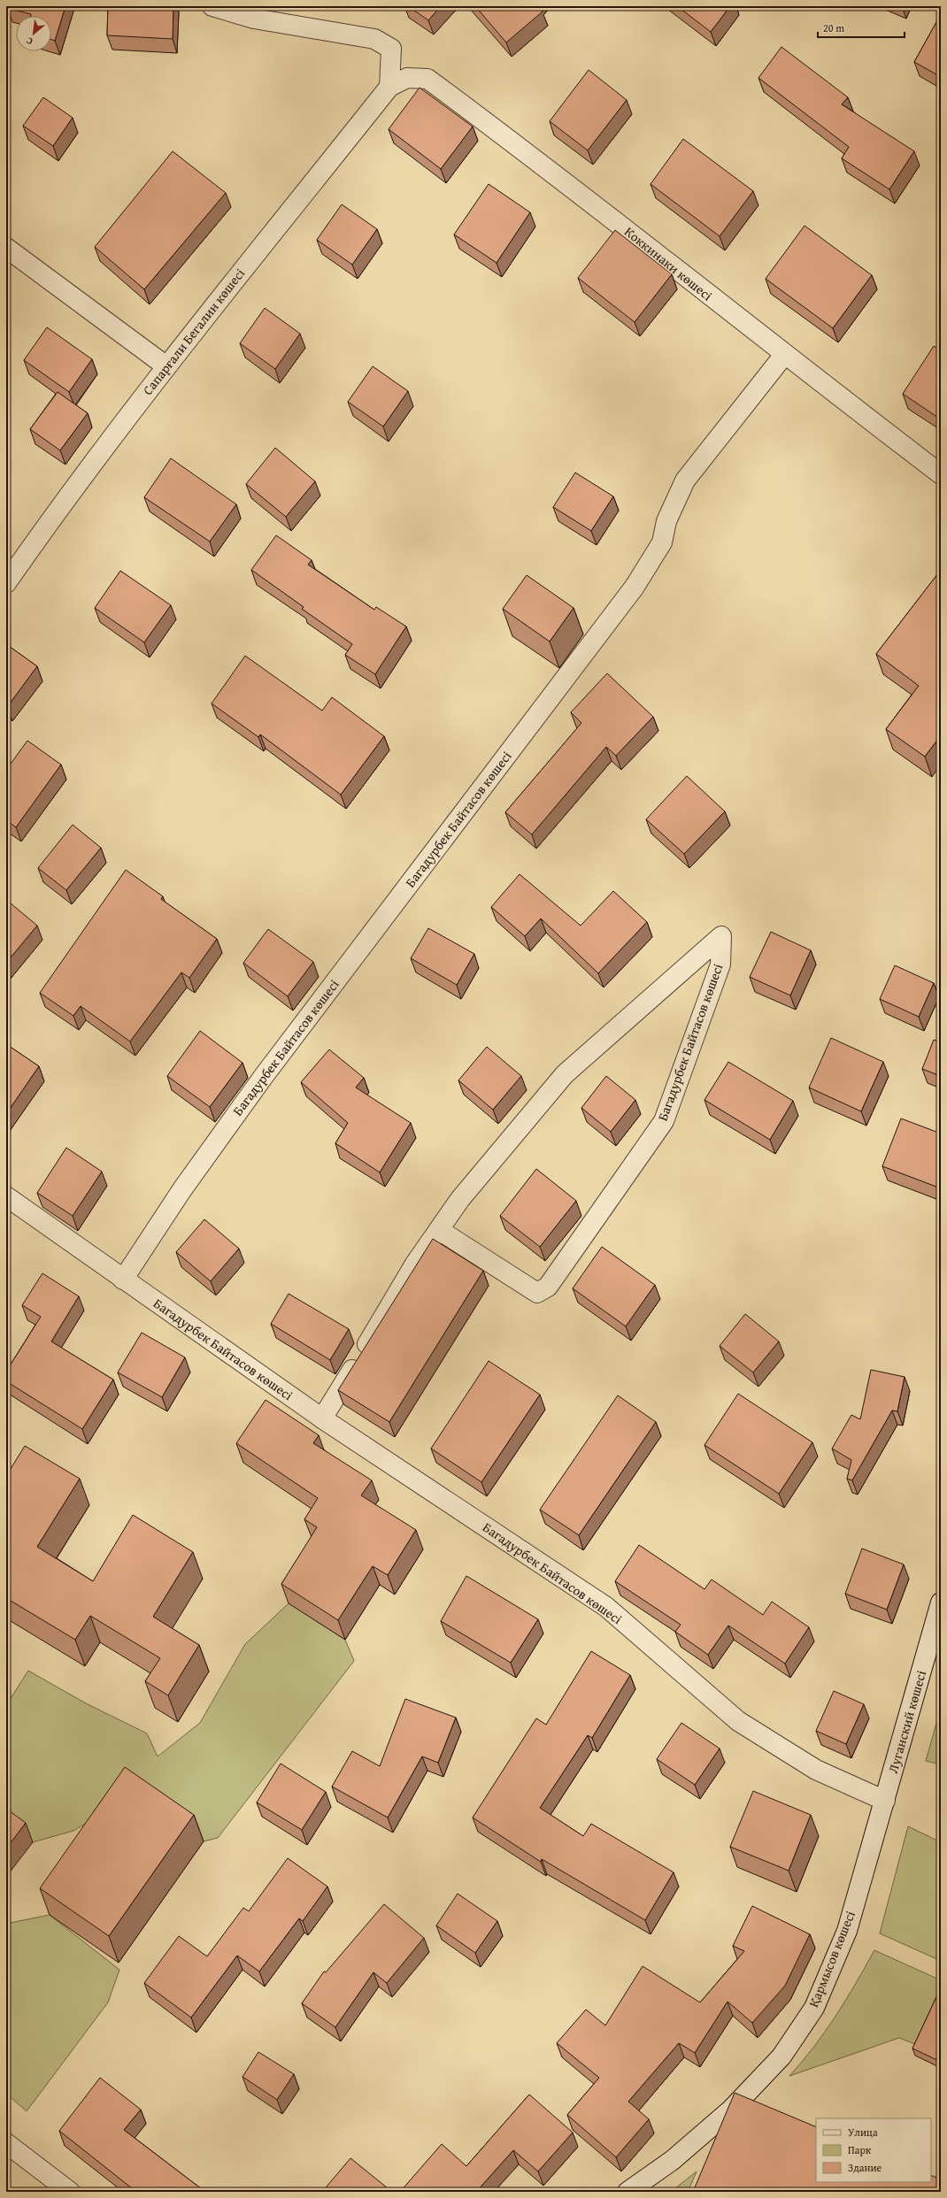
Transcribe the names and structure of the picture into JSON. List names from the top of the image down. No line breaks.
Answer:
{"streets":{"street":["Коккинаки көшесі","Сапарғали Бегалин көшесі","Багадурбек Байтасов көшесі","Луганский көшесі","Қармысов көшесі"]},"crossings":[["Коккинаки көшесі","Сапарғали Бегалин көшесі"],["Коккинаки көшесі","Багадурбек Байтасов көшесі"],["Багадурбек Байтасов көшесі","Луганский көшесі"],["Багадурбек Байтасов көшесі","Қармысов көшесі"],["Луганский көшесі","Қармысов көшесі"]],"legend":["Улица","Парк","Здание"],"scale_bar":"20 m","north":"bottom left"}
